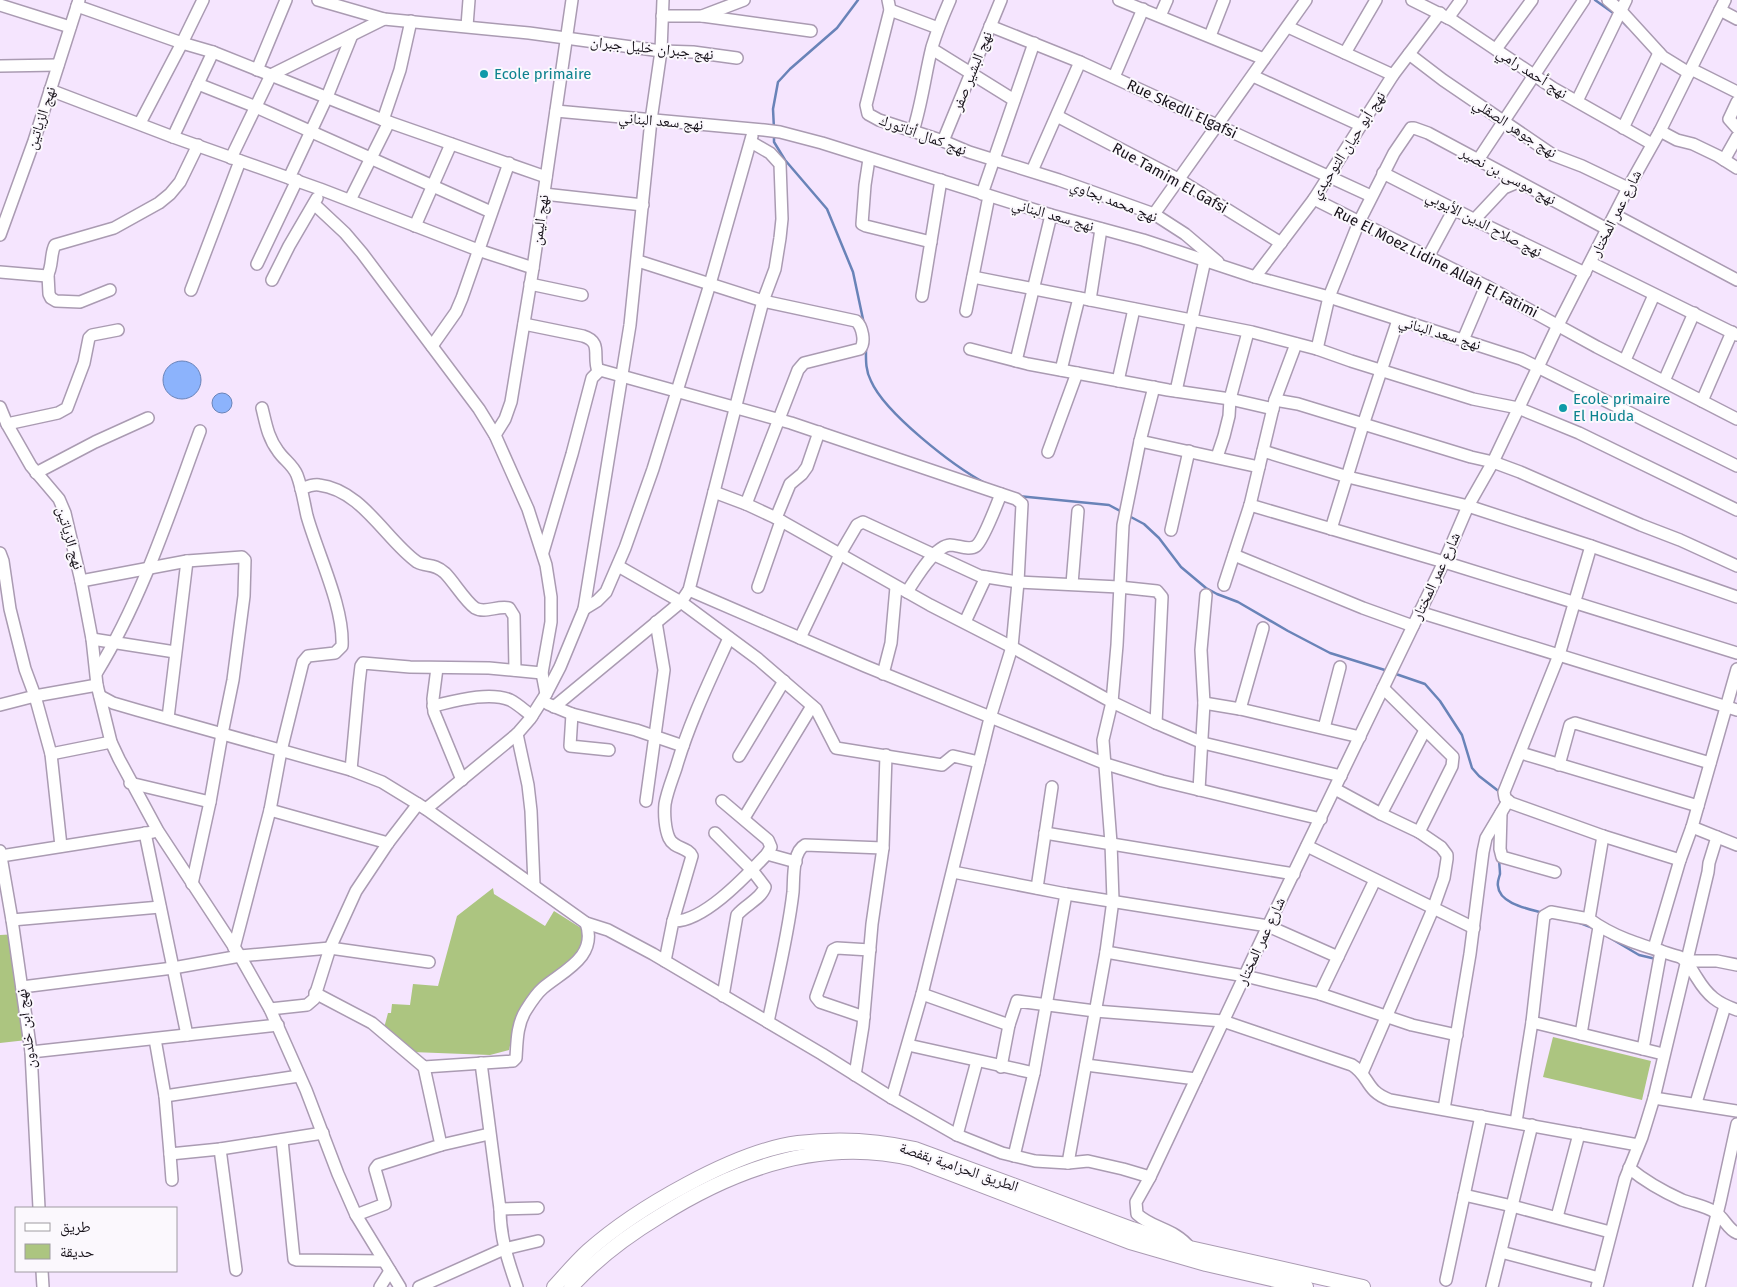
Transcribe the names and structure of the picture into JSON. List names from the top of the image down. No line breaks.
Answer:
{"streets":{"main road":["الطريق الحزامية بقفصة"],"street":["نهج جبران خليل جبران","نهج البشير صفر","نهج أحمد رامي","Rue Skedli Elgafsi","نهج الزياتين","نهج سعد البناني","نهج جوهر الصقلي","نهج كمال أتاتورك","نهج أبو حيان التوحيدي","نهج موسى بن نصير","Rue Tamim El Gafsi","نهج محمد بجاوي","شارع عمر المختار","نهج اليمن","نهج صلاح الدين الأيوبي","Rue El Moez Lidine Allah El Fatimi","نهج ابن خلدون"]},"crossings":[["نهج جبران خليل جبران","نهج اليمن"],["نهج البشير صفر","Rue Skedli Elgafsi"],["نهج البشير صفر","نهج كمال أتاتورك"],["نهج أحمد رامي","نهج أبو حيان التوحيدي"],["نهج أحمد رامي","شارع عمر المختار"],["Rue Skedli Elgafsi","نهج أبو حيان التوحيدي"],["نهج سعد البناني","نهج أبو حيان التوحيدي"],["نهج سعد البناني","نهج محمد بجاوي"],["نهج سعد البناني","شارع عمر المختار"],["نهج سعد البناني","نهج اليمن"],["نهج جوهر الصقلي","نهج أبو حيان التوحيدي"],["نهج جوهر الصقلي","شارع عمر المختار"],["نهج كمال أتاتورك","نهج محمد بجاوي"],["نهج أبو حيان التوحيدي","Rue Tamim El Gafsi"],["نهج أبو حيان التوحيدي","Rue El Moez Lidine Allah El Fatimi"],["نهج موسى بن نصير","شارع عمر المختار"],["نهج موسى بن نصير","نهج صلاح الدين الأيوبي"],["شارع عمر المختار","نهج صلاح الدين الأيوبي"],["شارع عمر المختار","Rue El Moez Lidine Allah El Fatimi"],["شارع عمر المختار","الطريق الحزامية بقفصة"]],"places":["Ecole primaire","Ecole primaire El Houda"],"legend":["طريق","حديقة"]}
